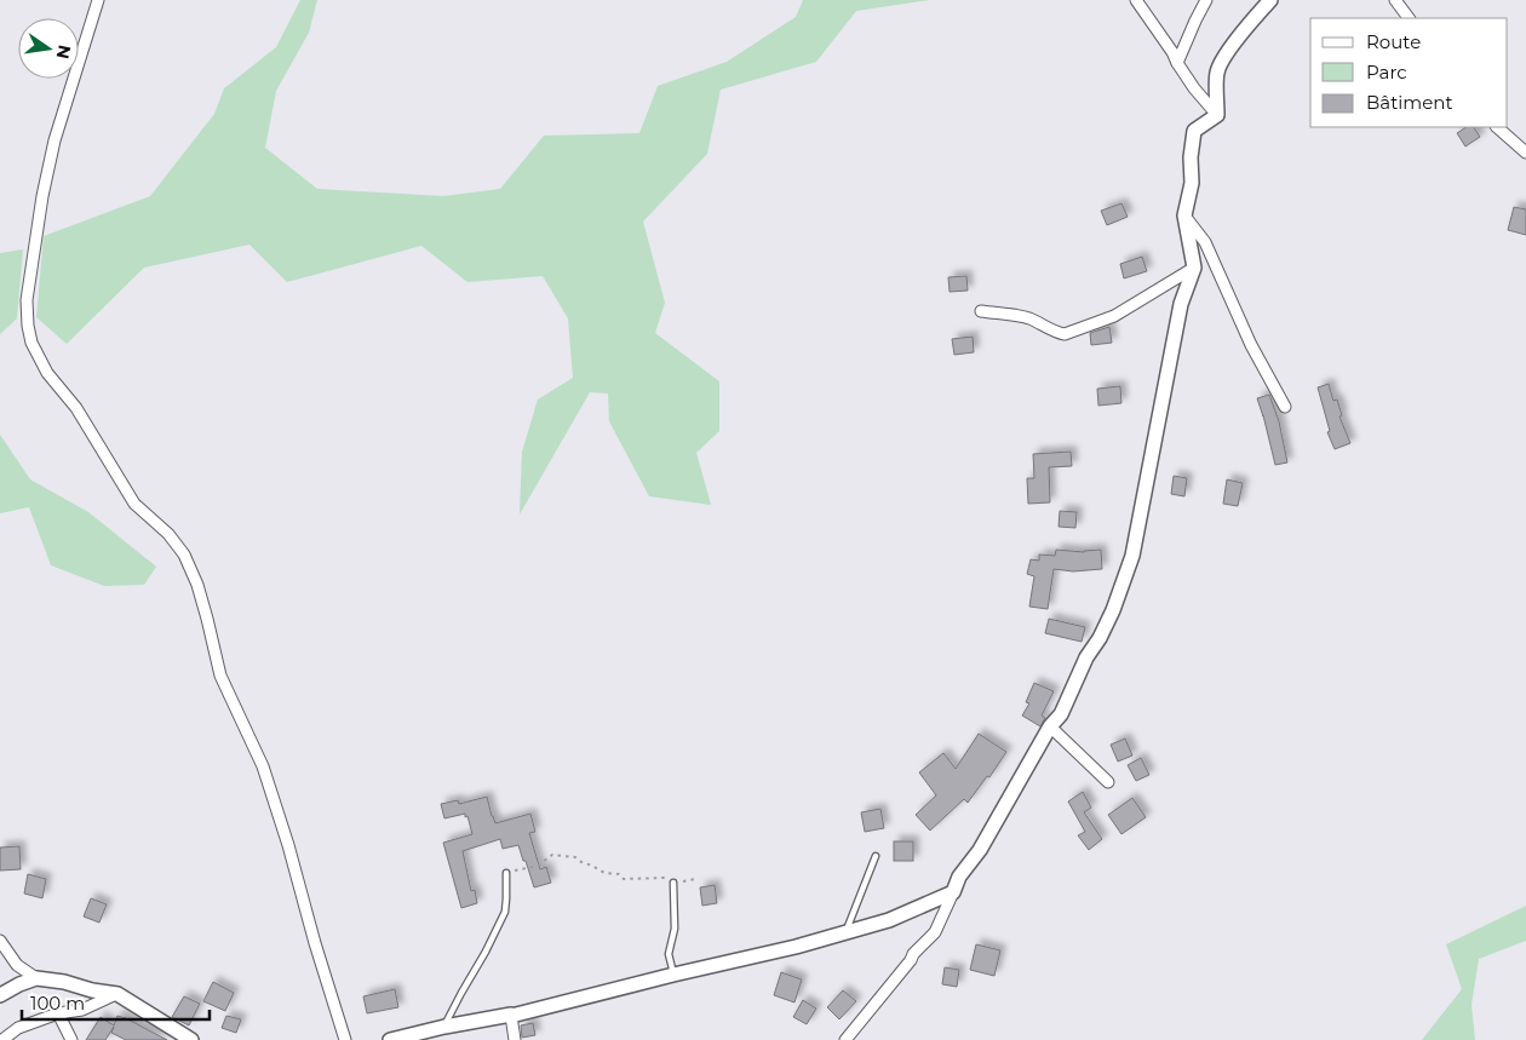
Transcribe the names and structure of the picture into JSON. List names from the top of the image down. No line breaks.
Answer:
{"legend":["Route","Parc","Bâtiment"],"scale_bar":"100 m","north":"right"}
